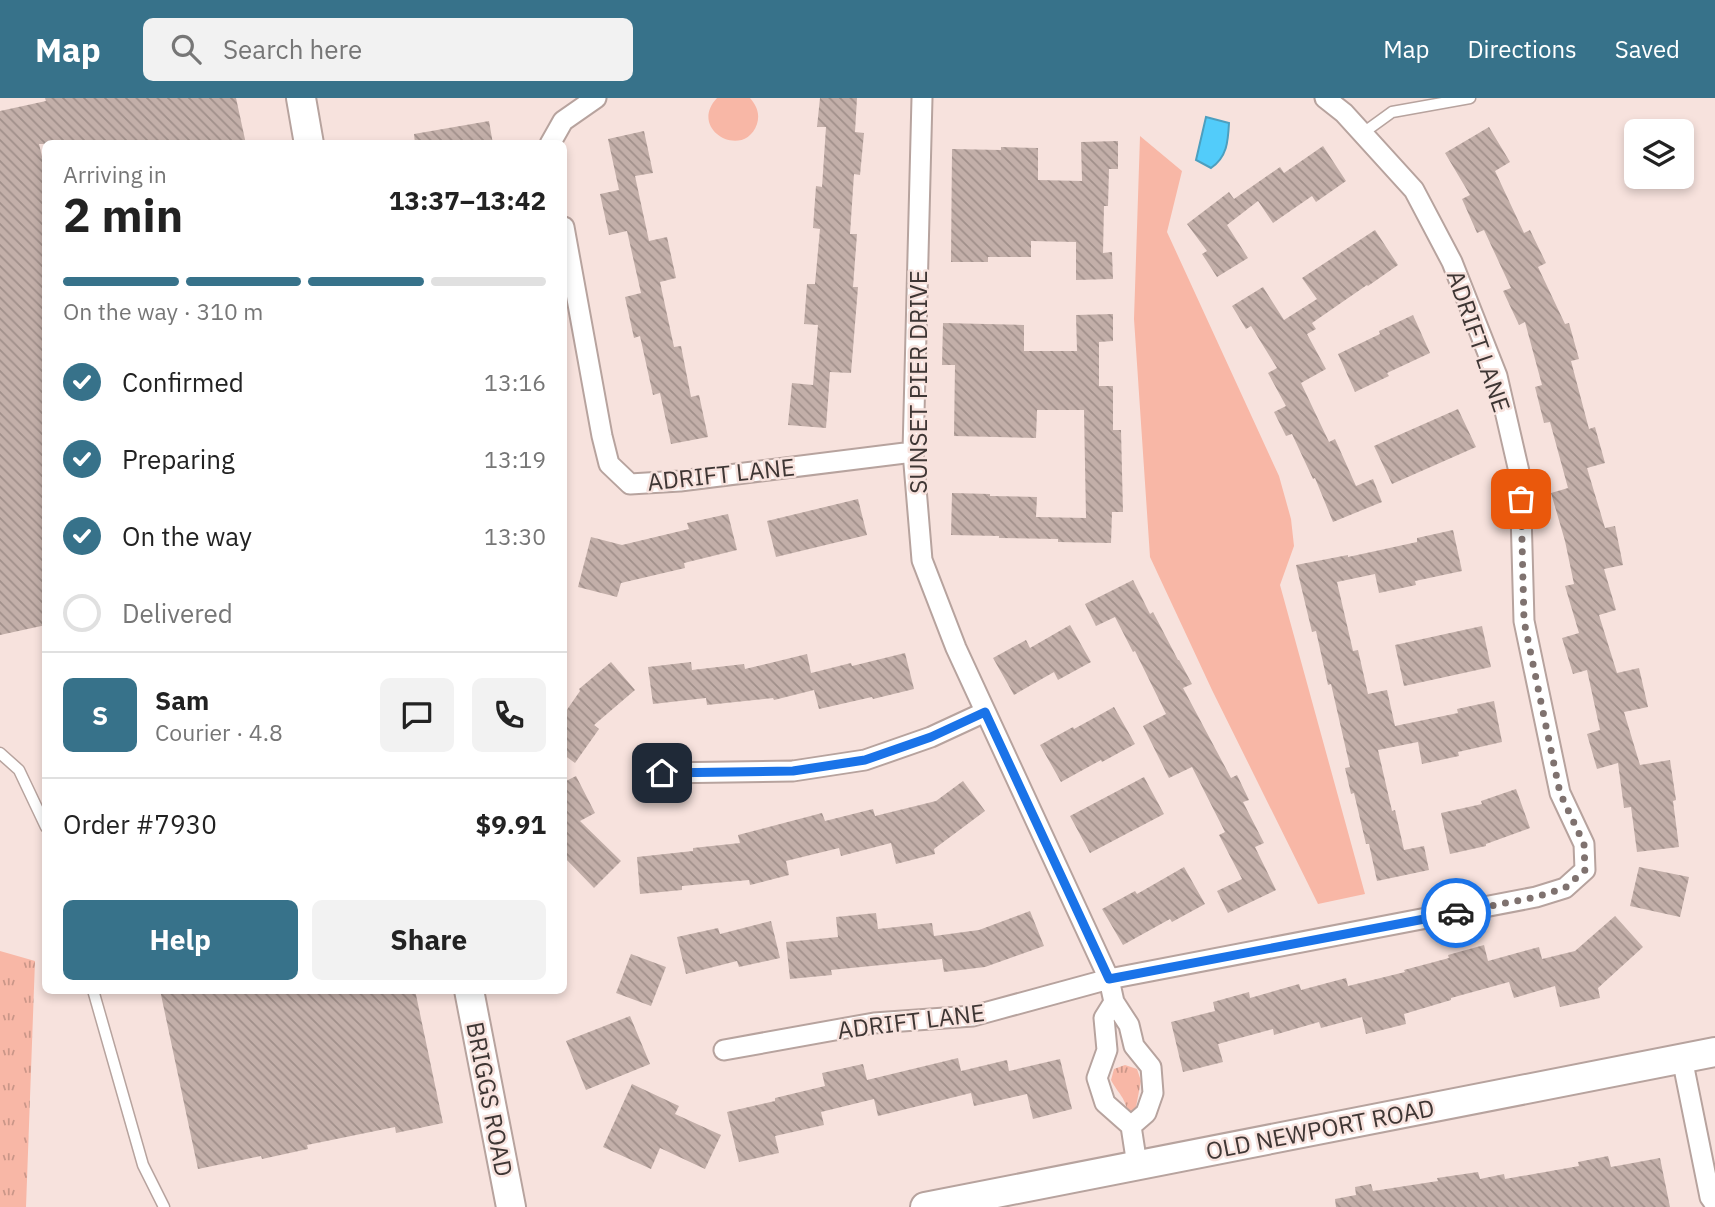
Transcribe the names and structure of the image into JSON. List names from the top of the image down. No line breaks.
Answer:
{"streets":{"street":["ADRIFT LANE","SUNSET PIER DRIVE","BRIGGS ROAD","OLD NEWPORT ROAD"]},"crossings":[["ADRIFT LANE","SUNSET PIER DRIVE"]],"page":{"header":"Map","search":"Search here","nav":["Map","Directions","Saved"],"heading":["2 min","Arriving in","13:37–13:42"],"panel":["Sam","Courier · 4.8","Order #7930","$9.91"],"bar":"On the way · 310 m","list":[["Confirmed","13:16"],["Preparing","13:19"],["On the way","13:30"],"Delivered"],"round":"S","buttons":["Help","Share"]}}
